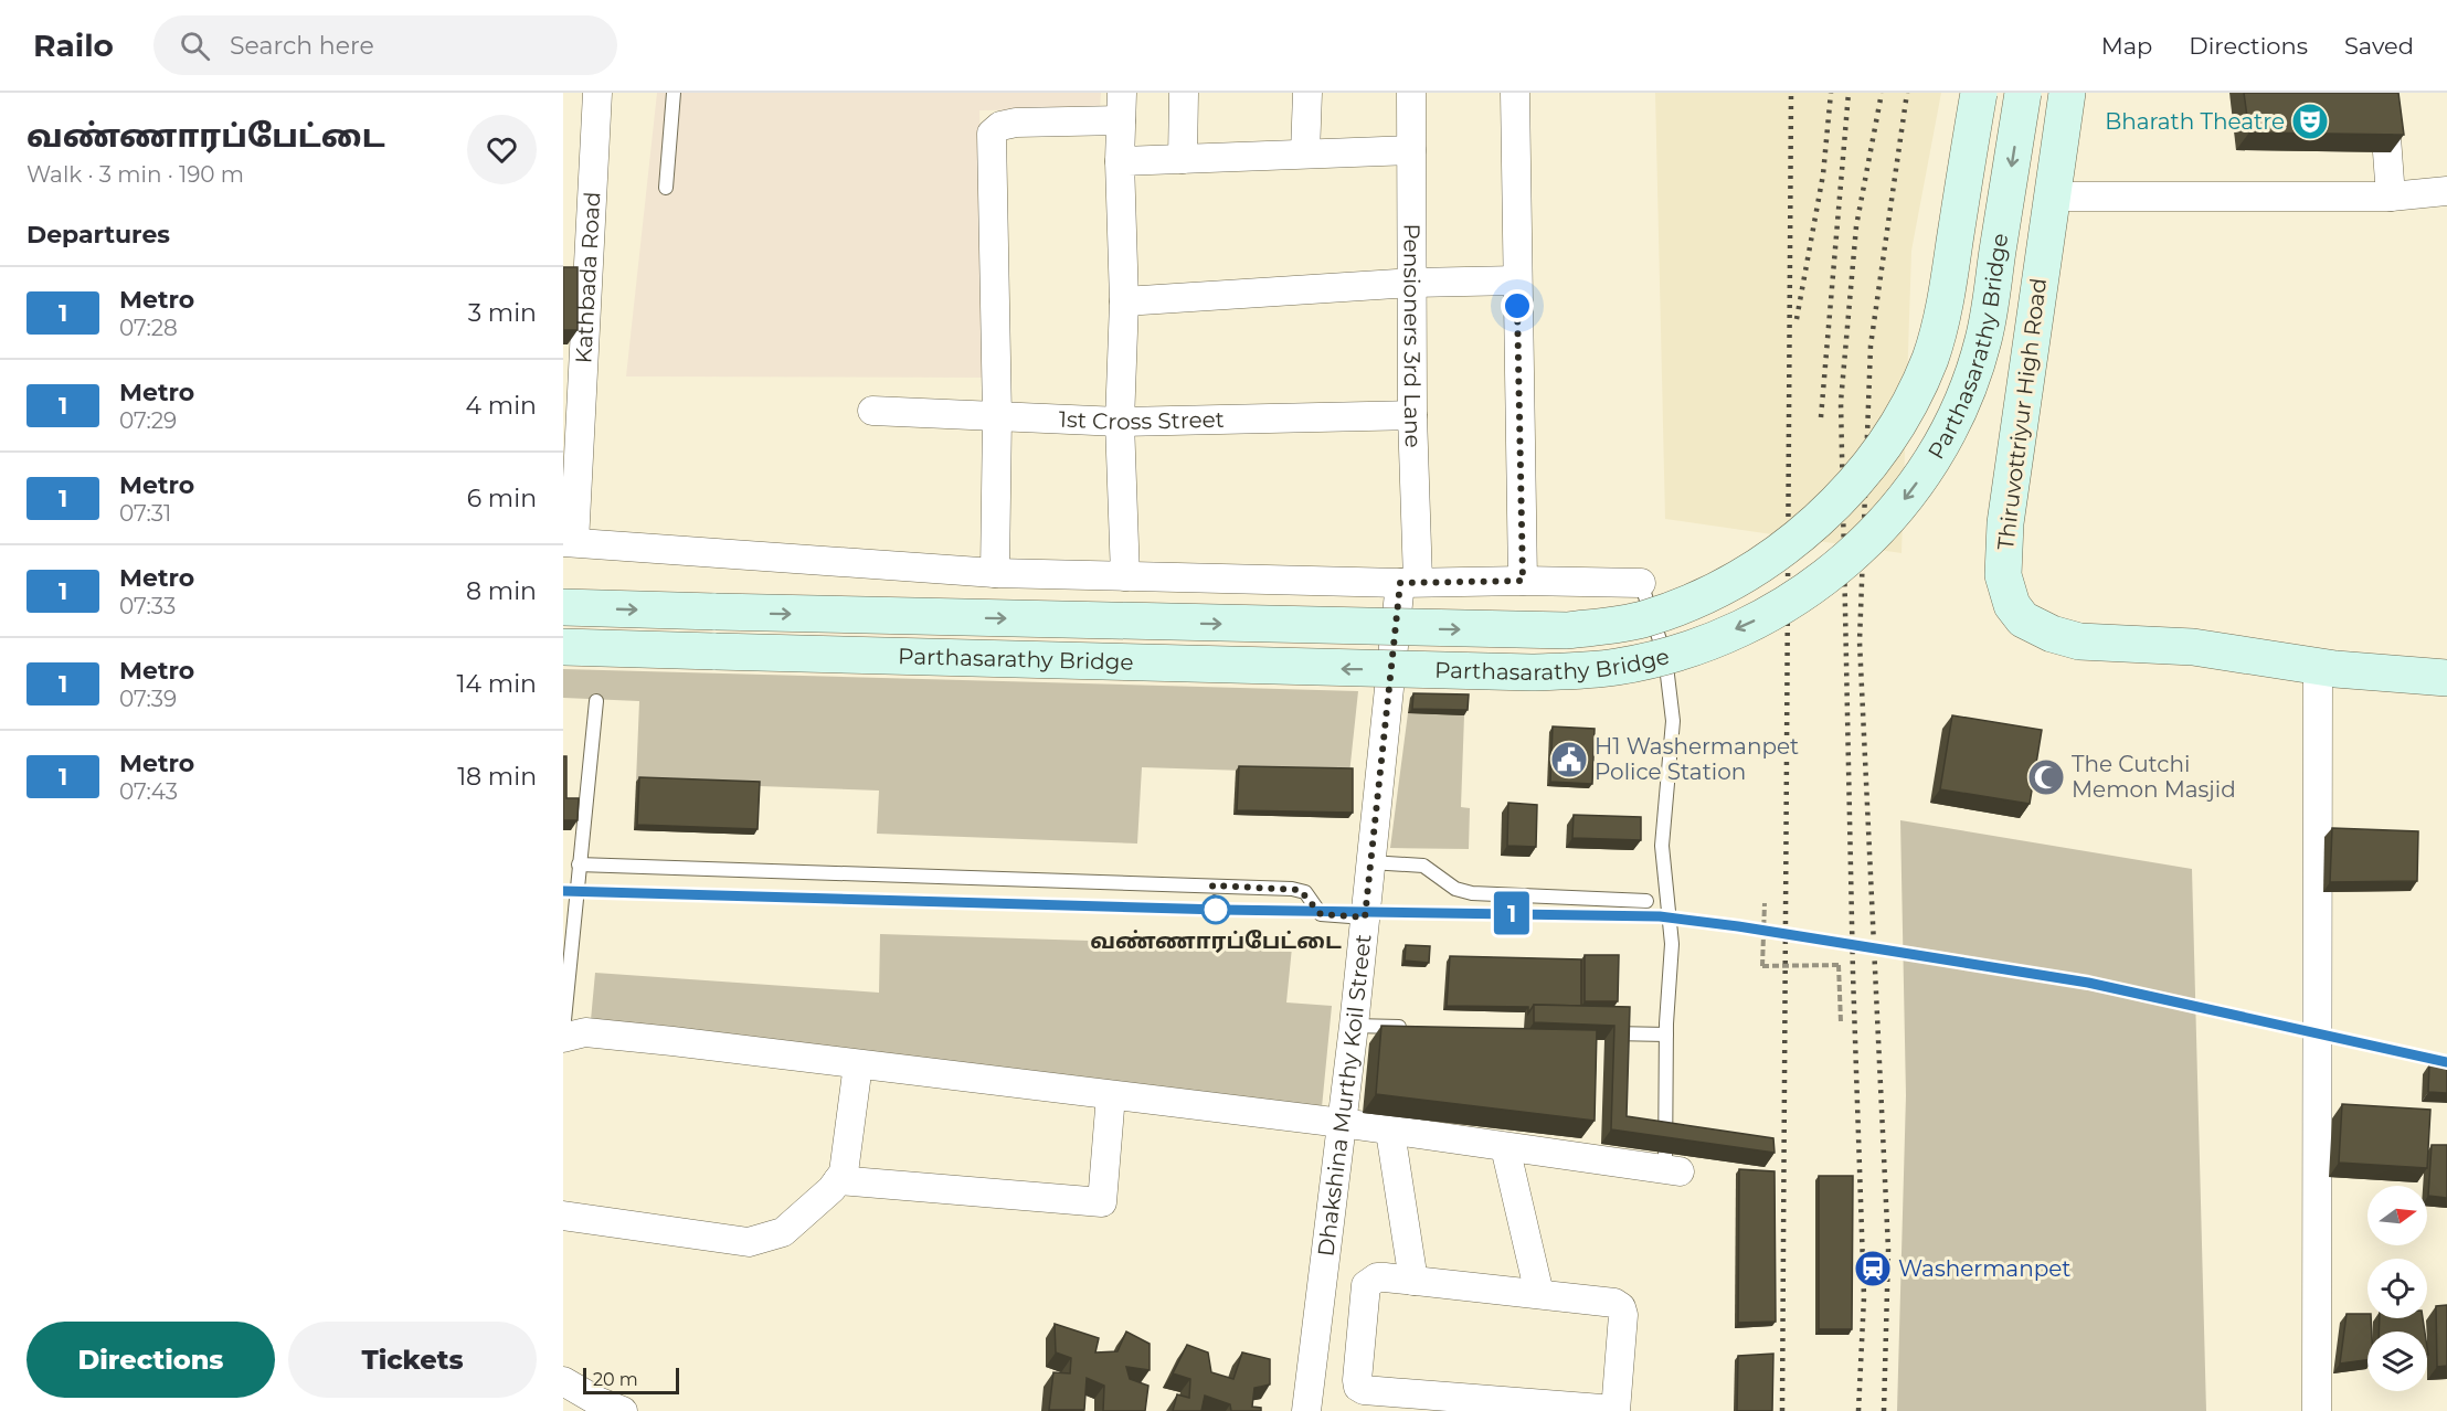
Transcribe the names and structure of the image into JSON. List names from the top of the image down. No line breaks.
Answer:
{"streets":{"main road":["Parthasarathy Bridge","Thiruvottriyur High Road"],"street":["Kathbada Road","Pensioners 3rd Lane","1st Cross Street","Dhakshina Murthy Koil Street"]},"crossings":[["Pensioners 3rd Lane","1st Cross Street"],["Pensioners 3rd Lane","Dhakshina Murthy Koil Street"]],"places":{"theatre":["Bharath Theatre"],"public building":["H1 Washermanpet Police Station"],"mosque":["The Cutchi Memon Masjid"],"other":["வண்ணாரப்பேட்டை"],"station":["Washermanpet"]},"lines":["metro line 1"],"scale_bar":"20 m","north":"right","page":{"header":"Railo","search":"Search here","nav":["Map","Directions","Saved"],"heading":[["வண்ணாரப்பேட்டை","Walk · 3 min · 190 m"],"Departures"],"on_map":"1","list":[{"mark":"1","name":"Metro","note":"07:28","value":"3 min"},{"mark":"1","name":"Metro","note":"07:29","value":"4 min"},{"mark":"1","name":"Metro","note":"07:31","value":"6 min"},{"mark":"1","name":"Metro","note":"07:33","value":"8 min"},{"mark":"1","name":"Metro","note":"07:39","value":"14 min"},{"mark":"1","name":"Metro","note":"07:43","value":"18 min"}],"buttons":["Directions","Tickets"],"scale":"20 m"}}
